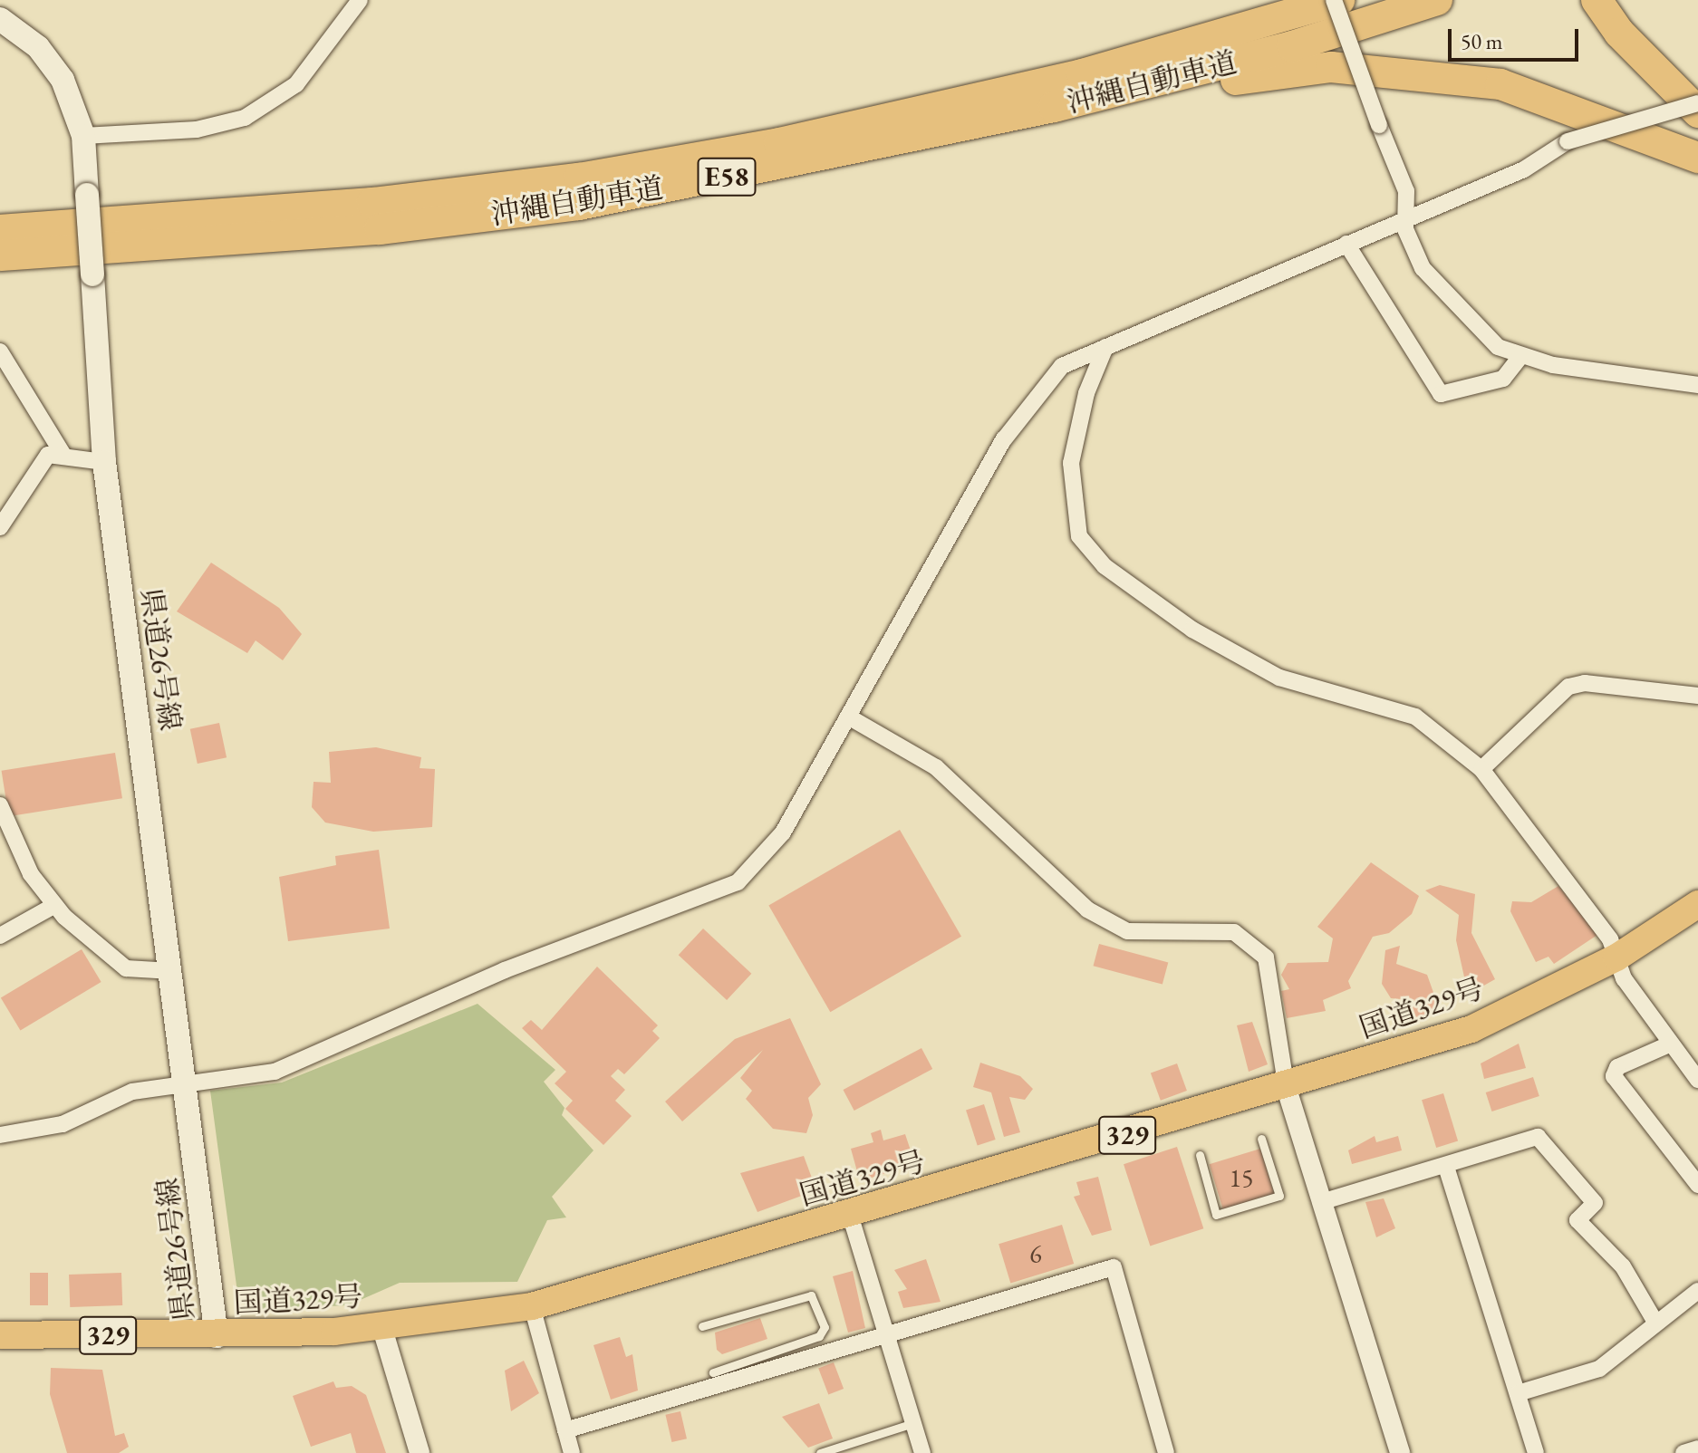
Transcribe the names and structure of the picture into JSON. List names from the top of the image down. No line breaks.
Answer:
{"streets":{"highway":["沖縄自動車道","E58","国道329号","329"],"main road":["県道26号線"]},"crossings":[["県道26号線","国道329号"]],"house_numbers":["15","6"],"scale_bar":"50 m"}
